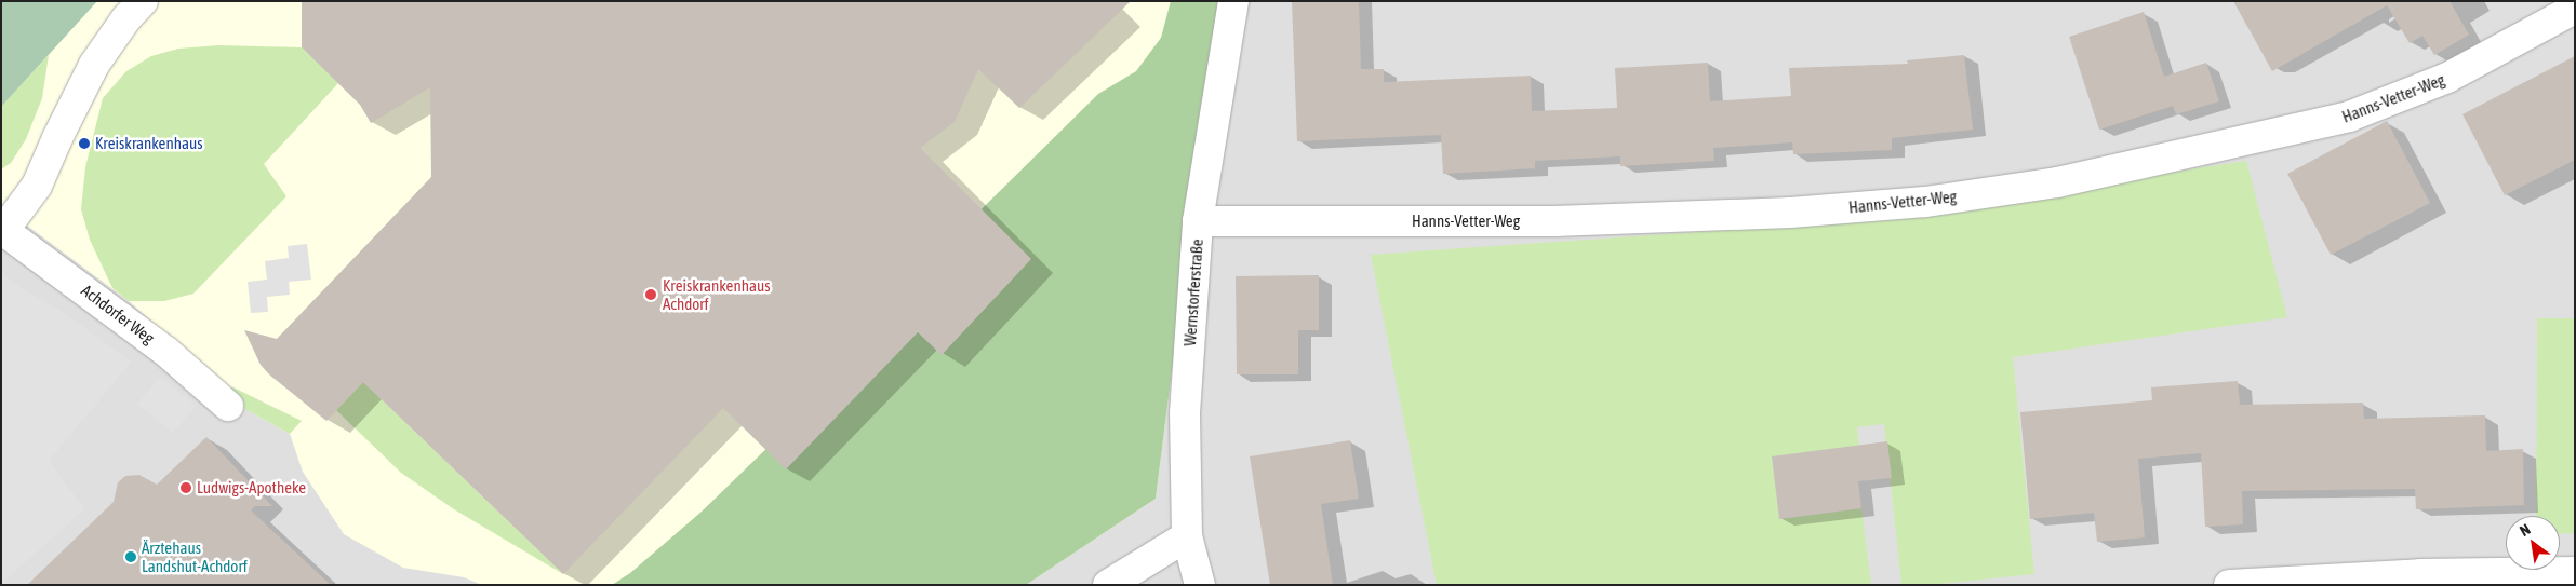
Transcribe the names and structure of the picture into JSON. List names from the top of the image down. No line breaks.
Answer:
{"streets":{"street":["Hanns-Vetter-Weg","Wernstorferstraße","Achdorfer Weg"]},"crossings":[["Hanns-Vetter-Weg","Wernstorferstraße"]],"places":["Kreiskrankenhaus","Kreiskrankenhaus Achdorf","Ludwigs-Apotheke","Ärztehaus Landshut-Achdorf"],"north":"top left"}
